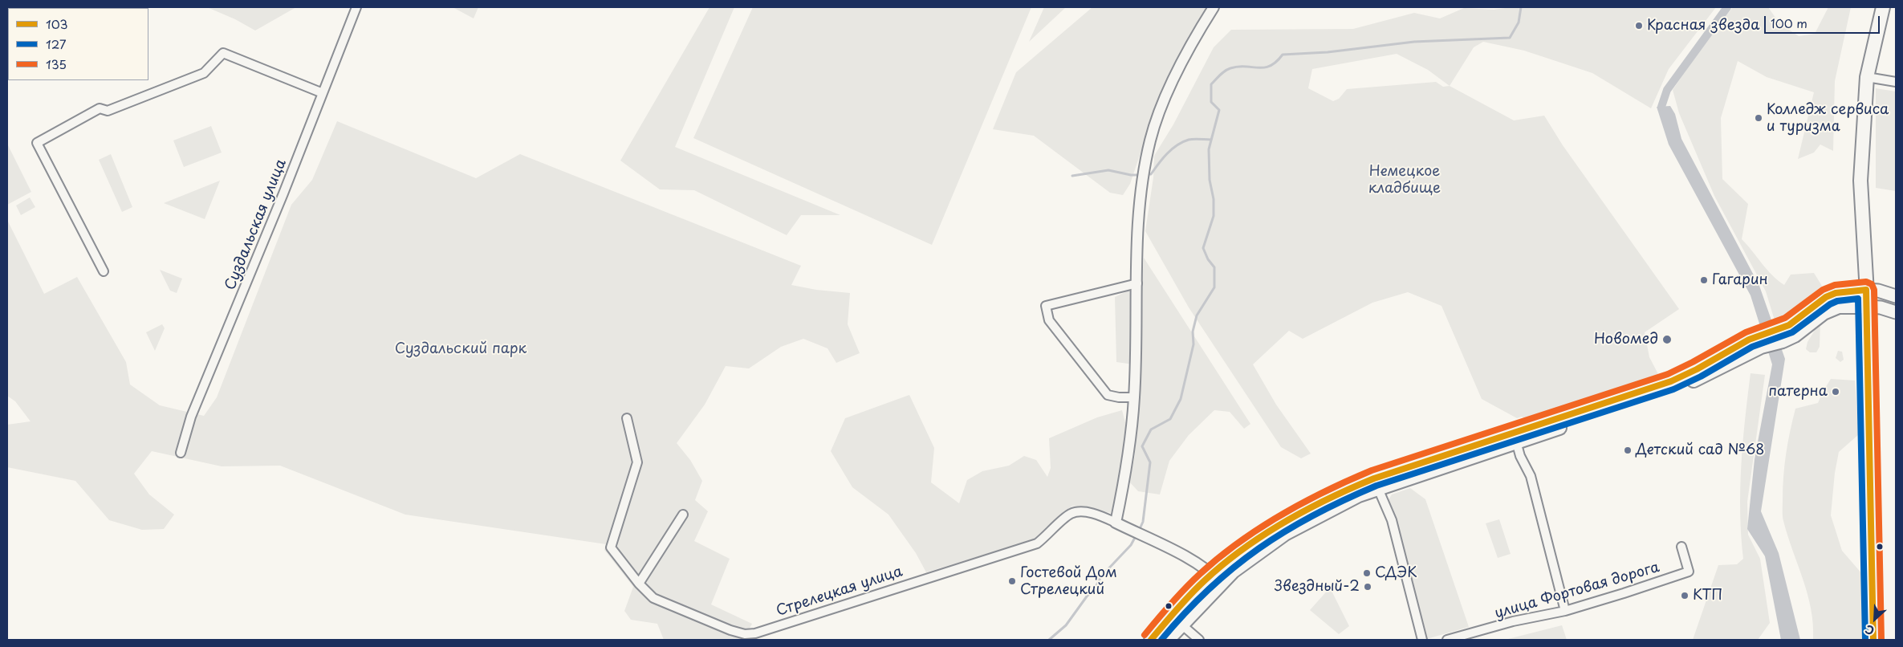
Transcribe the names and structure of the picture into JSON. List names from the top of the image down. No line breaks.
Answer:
{"streets":{"street":["Суздальская улица","улица Фортовая дорога","Стрелецкая улица"]},"parks":["Немецкое кладбище","Суздальский парк"],"places":["Красная звезда","Колледж сервиса и туризма","Гагарин","Новомед","патерна","Детский сад №68","СДЭК","Гостевой Дом Стрелецкий","Звездный-2","КТП"],"lines":["transit line 135","transit line 103","transit line 127"],"legend":["103","127","135"],"scale_bar":"100 m","north":"bottom left"}
